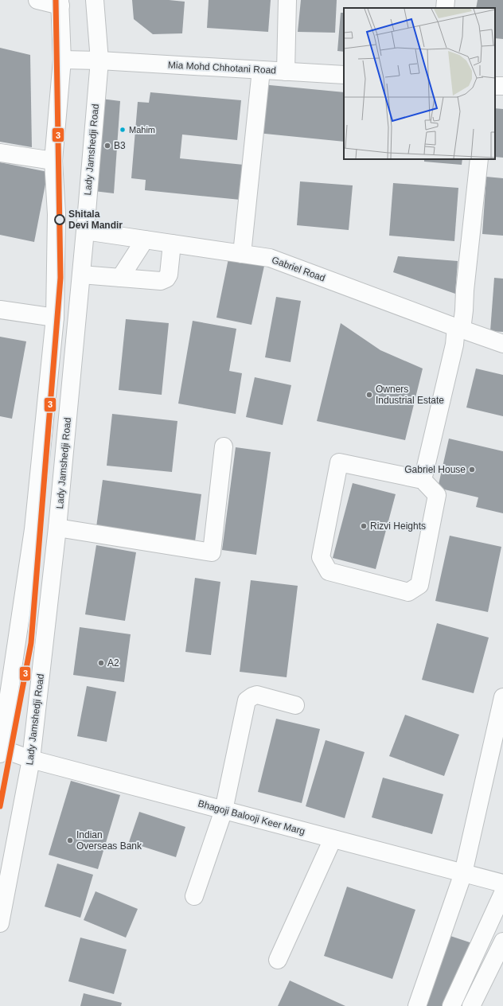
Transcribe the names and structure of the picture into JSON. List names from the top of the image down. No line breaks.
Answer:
{"streets":{"street":["Mia Mohd Chhotani Road","Lady Jamshedji Road","Gabriel Road","Bhagoji Balooji Keer Marg"]},"crossings":[["Mia Mohd Chhotani Road","Lady Jamshedji Road"],["Lady Jamshedji Road","Gabriel Road"],["Lady Jamshedji Road","Bhagoji Balooji Keer Marg"]],"places":["Mahim","B3","Shitala Devi Mandir","Owners Industrial Estate","Gabriel House","Rizvi Heights","A2","Indian Overseas Bank"],"lines":["transit line 3"]}
